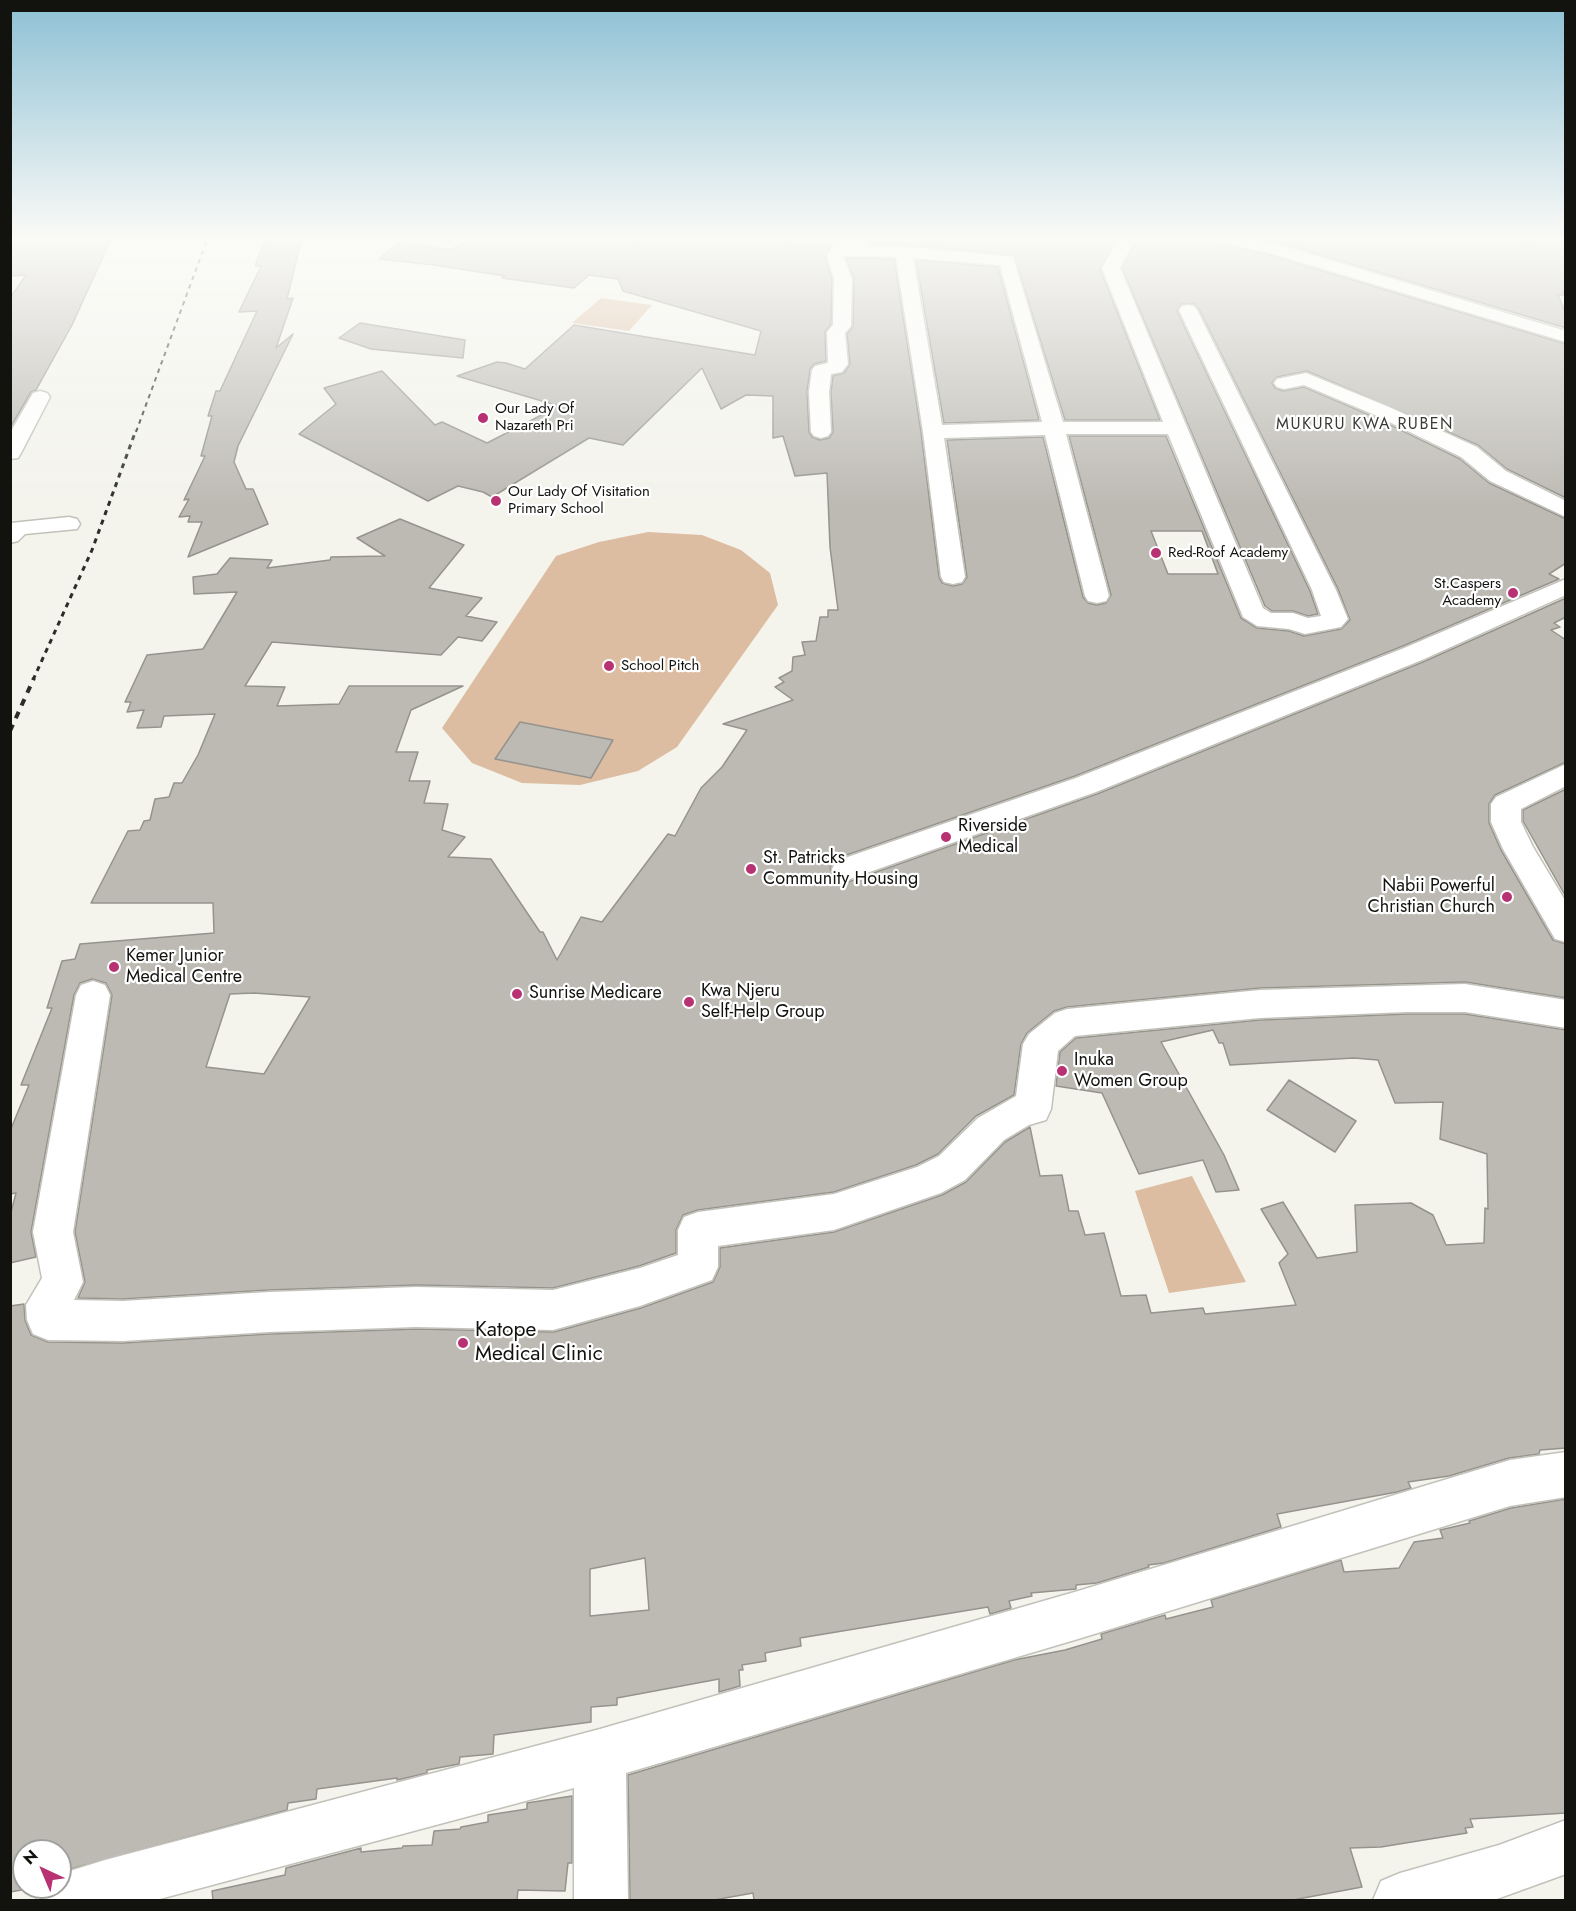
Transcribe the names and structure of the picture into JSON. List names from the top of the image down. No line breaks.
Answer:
{"districts":["MUKURU KWA RUBEN"],"places":["Our Lady Of Nazareth Pri","Our Lady Of Visitation Primary School","Red-Roof Academy","St.Caspers Academy","School Pitch","Riverside Medical","St. Patricks Community Housing","Nabii Powerful Christian Church","Kemer Junior Medical Centre","Sunrise Medicare","Kwa Njeru Self-Help Group","Inuka Women Group","Katope Medical Clinic"],"north":"top left"}
